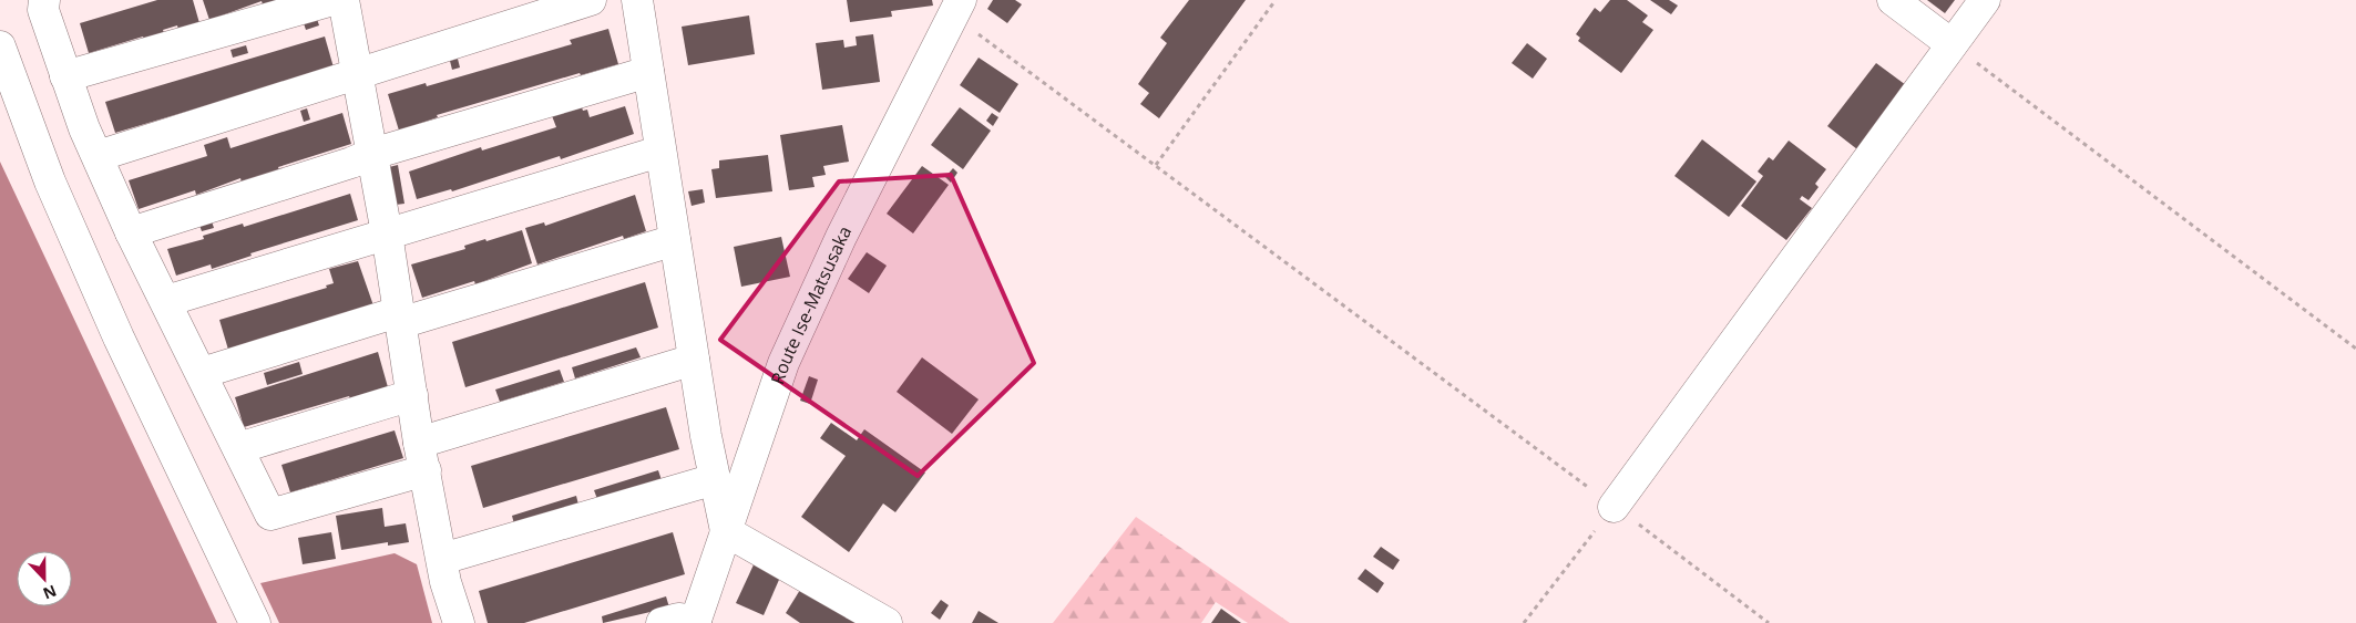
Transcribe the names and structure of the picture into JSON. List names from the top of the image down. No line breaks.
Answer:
{"streets":{"street":["Route Ise-Matsusaka"]},"north":"bottom"}
